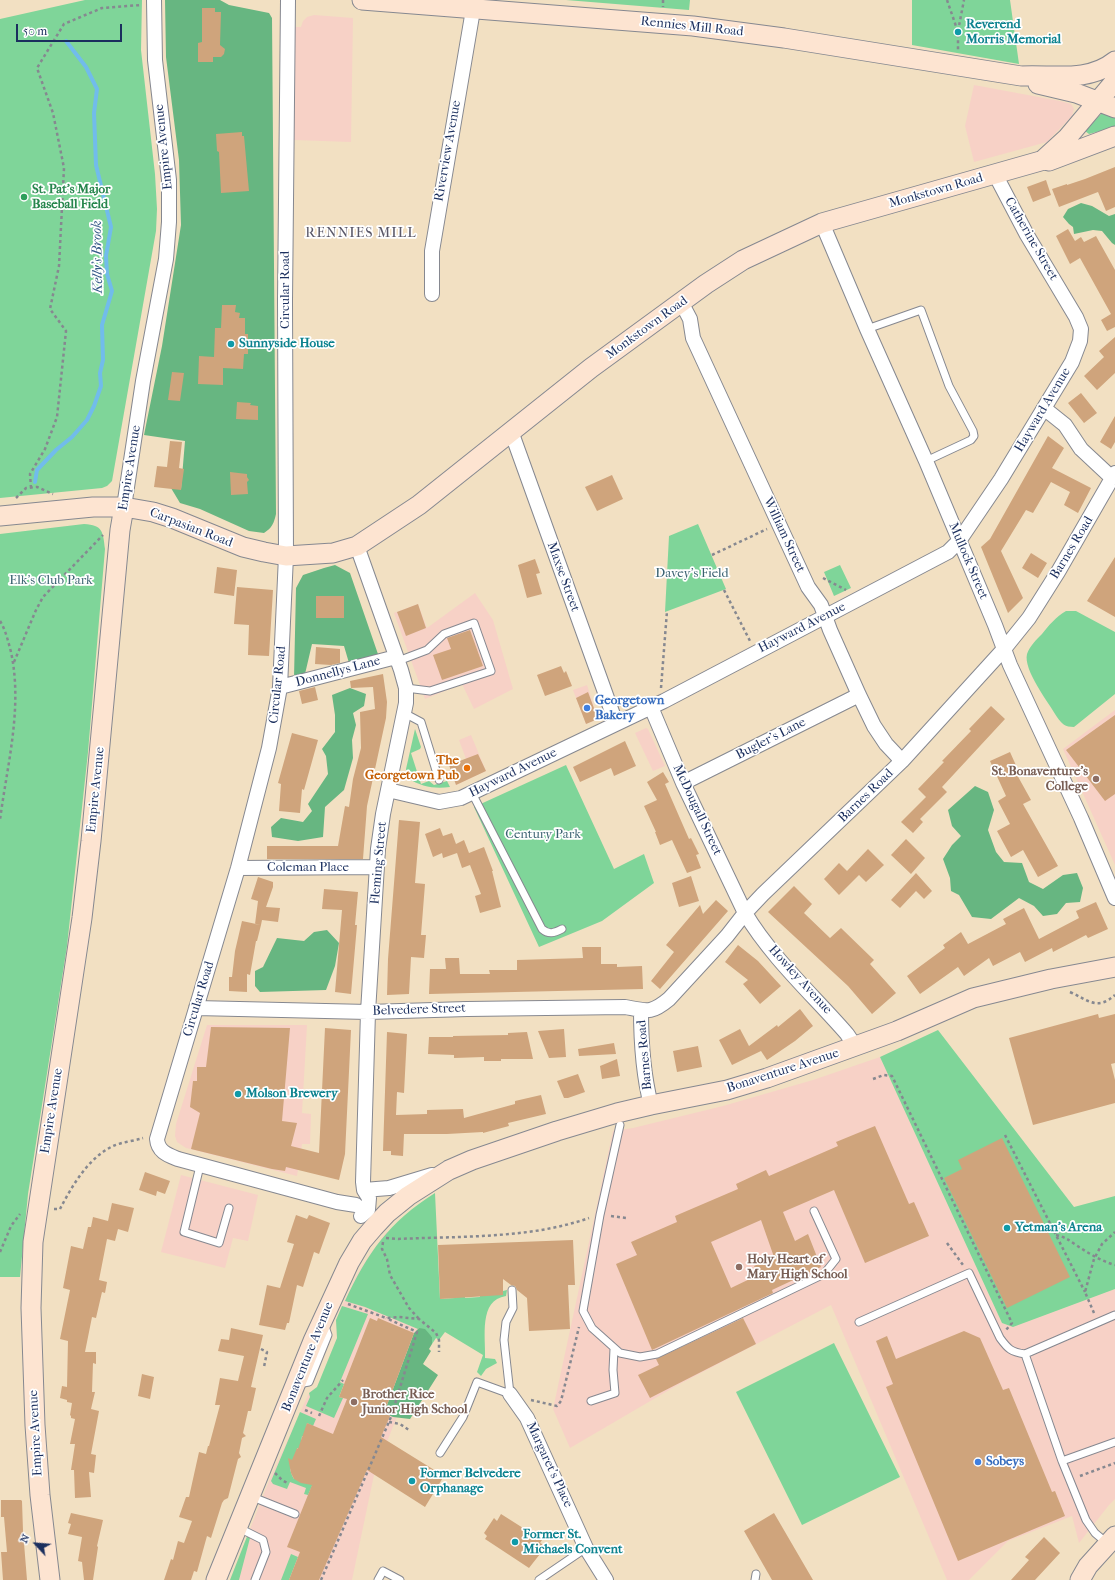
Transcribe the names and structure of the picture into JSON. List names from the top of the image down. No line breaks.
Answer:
{"streets":{"street":["Rennies Mill Road","Empire Avenue","Riverview Avenue","Monkstown Road","Catherine Street","Circular Road","Hayward Avenue","Carpasian Road","William Street","Barnes Road","Mullock Street","Maxse Street","Donnellys Lane","Bugler's Lane","McDougall Street","Fleming Street","Coleman Place","Howley Avenue","Belvedere Street","Bonaventure Avenue","Margaret's Place"]},"crossings":[["Rennies Mill Road","Riverview Avenue"],["Rennies Mill Road","Monkstown Road"],["Empire Avenue","Carpasian Road"],["Monkstown Road","Catherine Street"],["Monkstown Road","Circular Road"],["Monkstown Road","Carpasian Road"],["Monkstown Road","William Street"],["Monkstown Road","Mullock Street"],["Monkstown Road","Maxse Street"],["Monkstown Road","Fleming Street"],["Catherine Street","Hayward Avenue"],["Circular Road","Carpasian Road"],["Circular Road","Donnellys Lane"],["Circular Road","Fleming Street"],["Circular Road","Coleman Place"],["Circular Road","Belvedere Street"],["Hayward Avenue","William Street"],["Hayward Avenue","Mullock Street"],["Hayward Avenue","Maxse Street"],["Hayward Avenue","McDougall Street"],["Hayward Avenue","Fleming Street"],["William Street","Barnes Road"],["William Street","Bugler's Lane"],["Barnes Road","Mullock Street"],["Barnes Road","McDougall Street"],["Barnes Road","Howley Avenue"],["Barnes Road","Belvedere Street"],["Barnes Road","Bonaventure Avenue"],["Donnellys Lane","Fleming Street"],["Bugler's Lane","McDougall Street"],["McDougall Street","Howley Avenue"],["Fleming Street","Coleman Place"],["Fleming Street","Belvedere Street"],["Fleming Street","Bonaventure Avenue"],["Howley Avenue","Bonaventure Avenue"]],"districts":["RENNIES MILL"],"water":["Kelly's Brook"],"parks":["Davey's Field","Elk's Club Park","Century Park"],"places":["Reverend Morris Memorial","St. Pat's Major Baseball Field","Sunnyside House","Georgetown Bakery","The Georgetown Pub","St. Bonaventure's College","Molson Brewery","Yetman's Arena","Holy Heart of Mary High School","Brother Rice Junior High School","Sobeys","Former Belvedere Orphanage","Former St. Michaels Convent"],"scale_bar":"50 m","north":"top left"}
